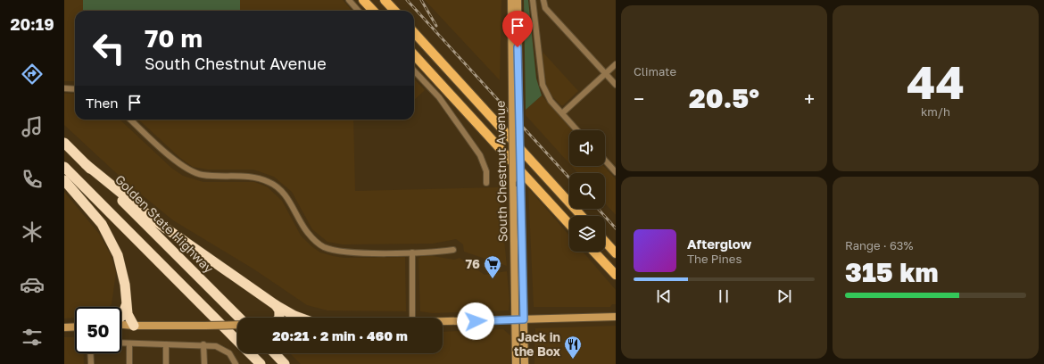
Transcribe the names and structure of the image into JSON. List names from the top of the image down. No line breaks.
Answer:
{"streets":{"highway":["Golden State Highway"],"main road":["South Chestnut Avenue"]},"places":{"supermarket":["76"],"restaurant":["Jack in the Box"]},"page":{"tabs":"20:19","tile":["Climate",["44","km/h"],["Range · 63%","315 km"]],"turn":["70 m","South Chestnut Avenue"],"heat":["−","20.5°","+"],"then":"Then","song":["Afterglow","The Pines"],"limit":"50","trip":"20:21 · 2 min · 460 m"}}
